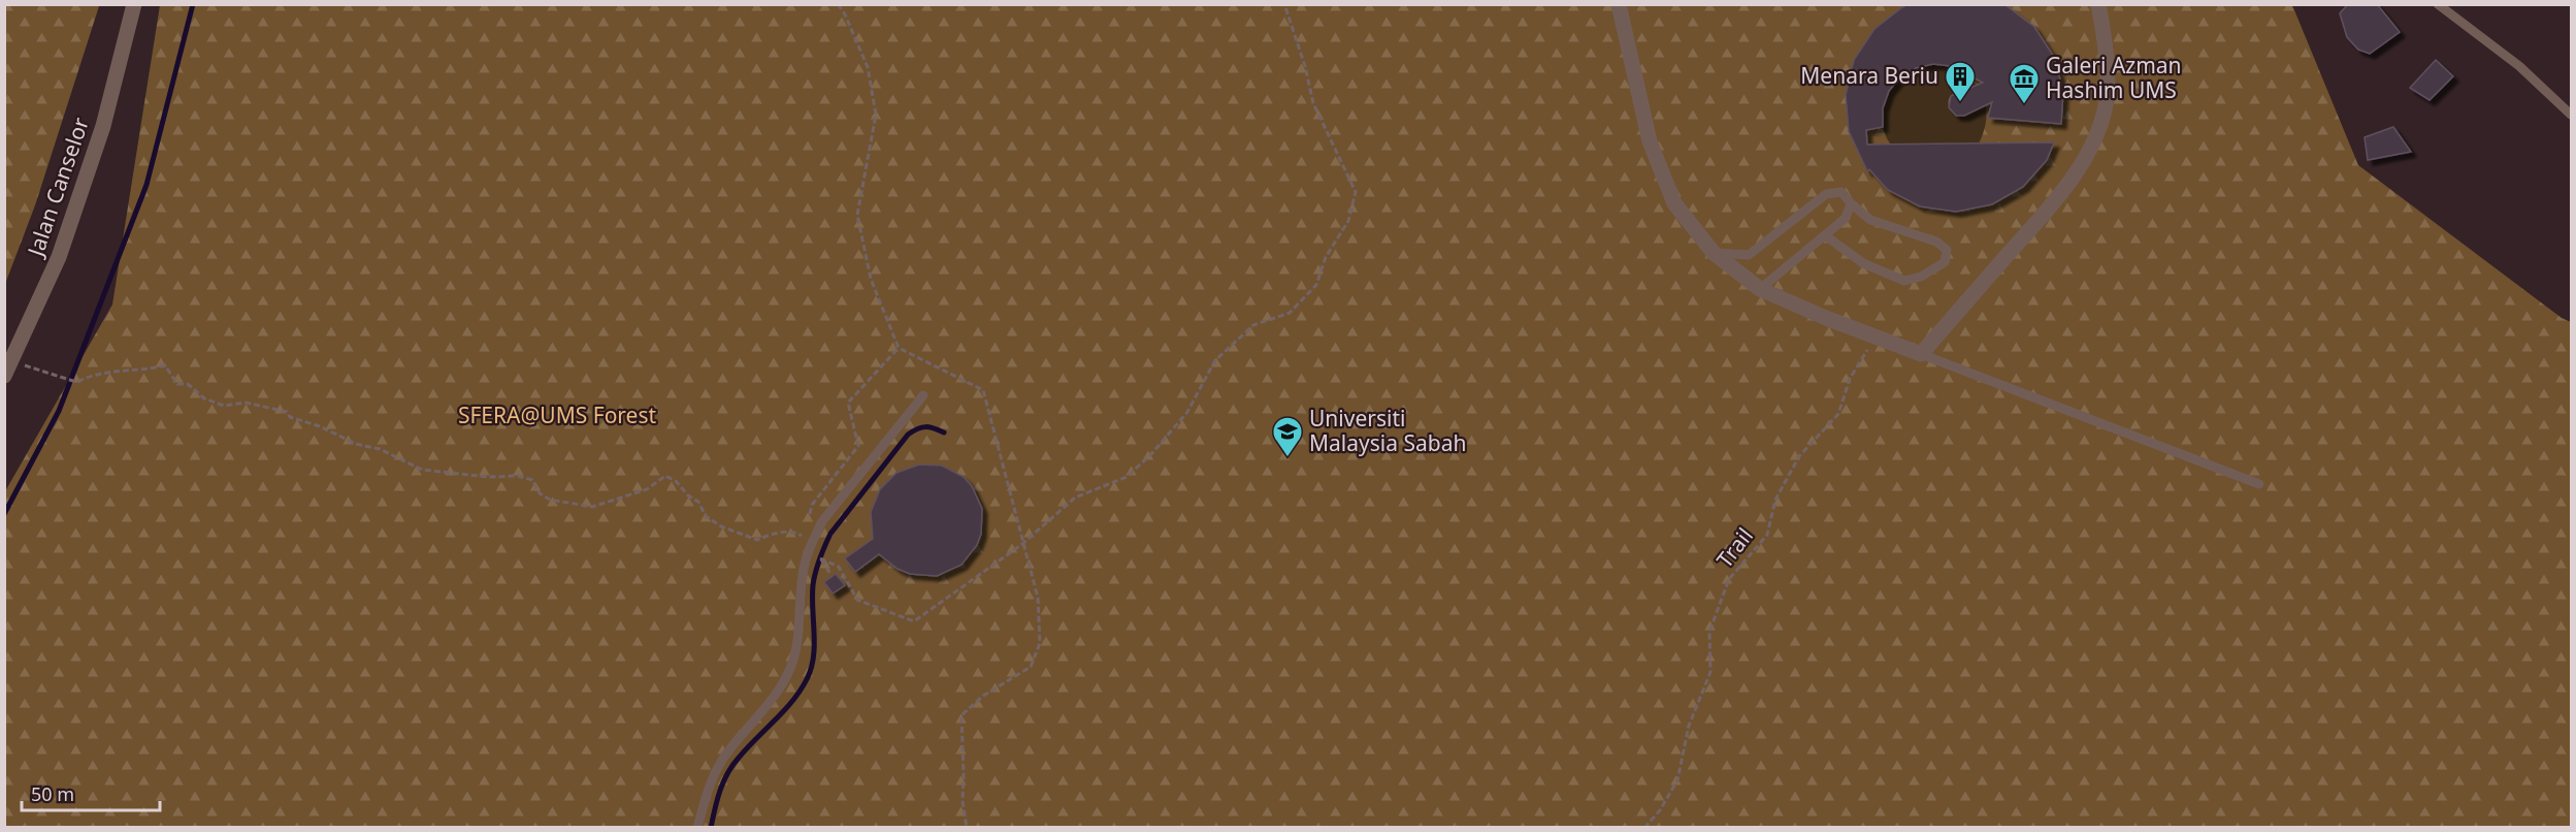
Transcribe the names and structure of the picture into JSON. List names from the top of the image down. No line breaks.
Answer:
{"streets":{"street":["Jalan Canselor"],"path":["Trail"]},"parks":["SFERA@UMS Forest"],"places":{"building":["Menara Beriu"],"museum":["Galeri Azman Hashim UMS"],"school or university":["Universiti Malaysia Sabah"]},"scale_bar":"50 m"}
